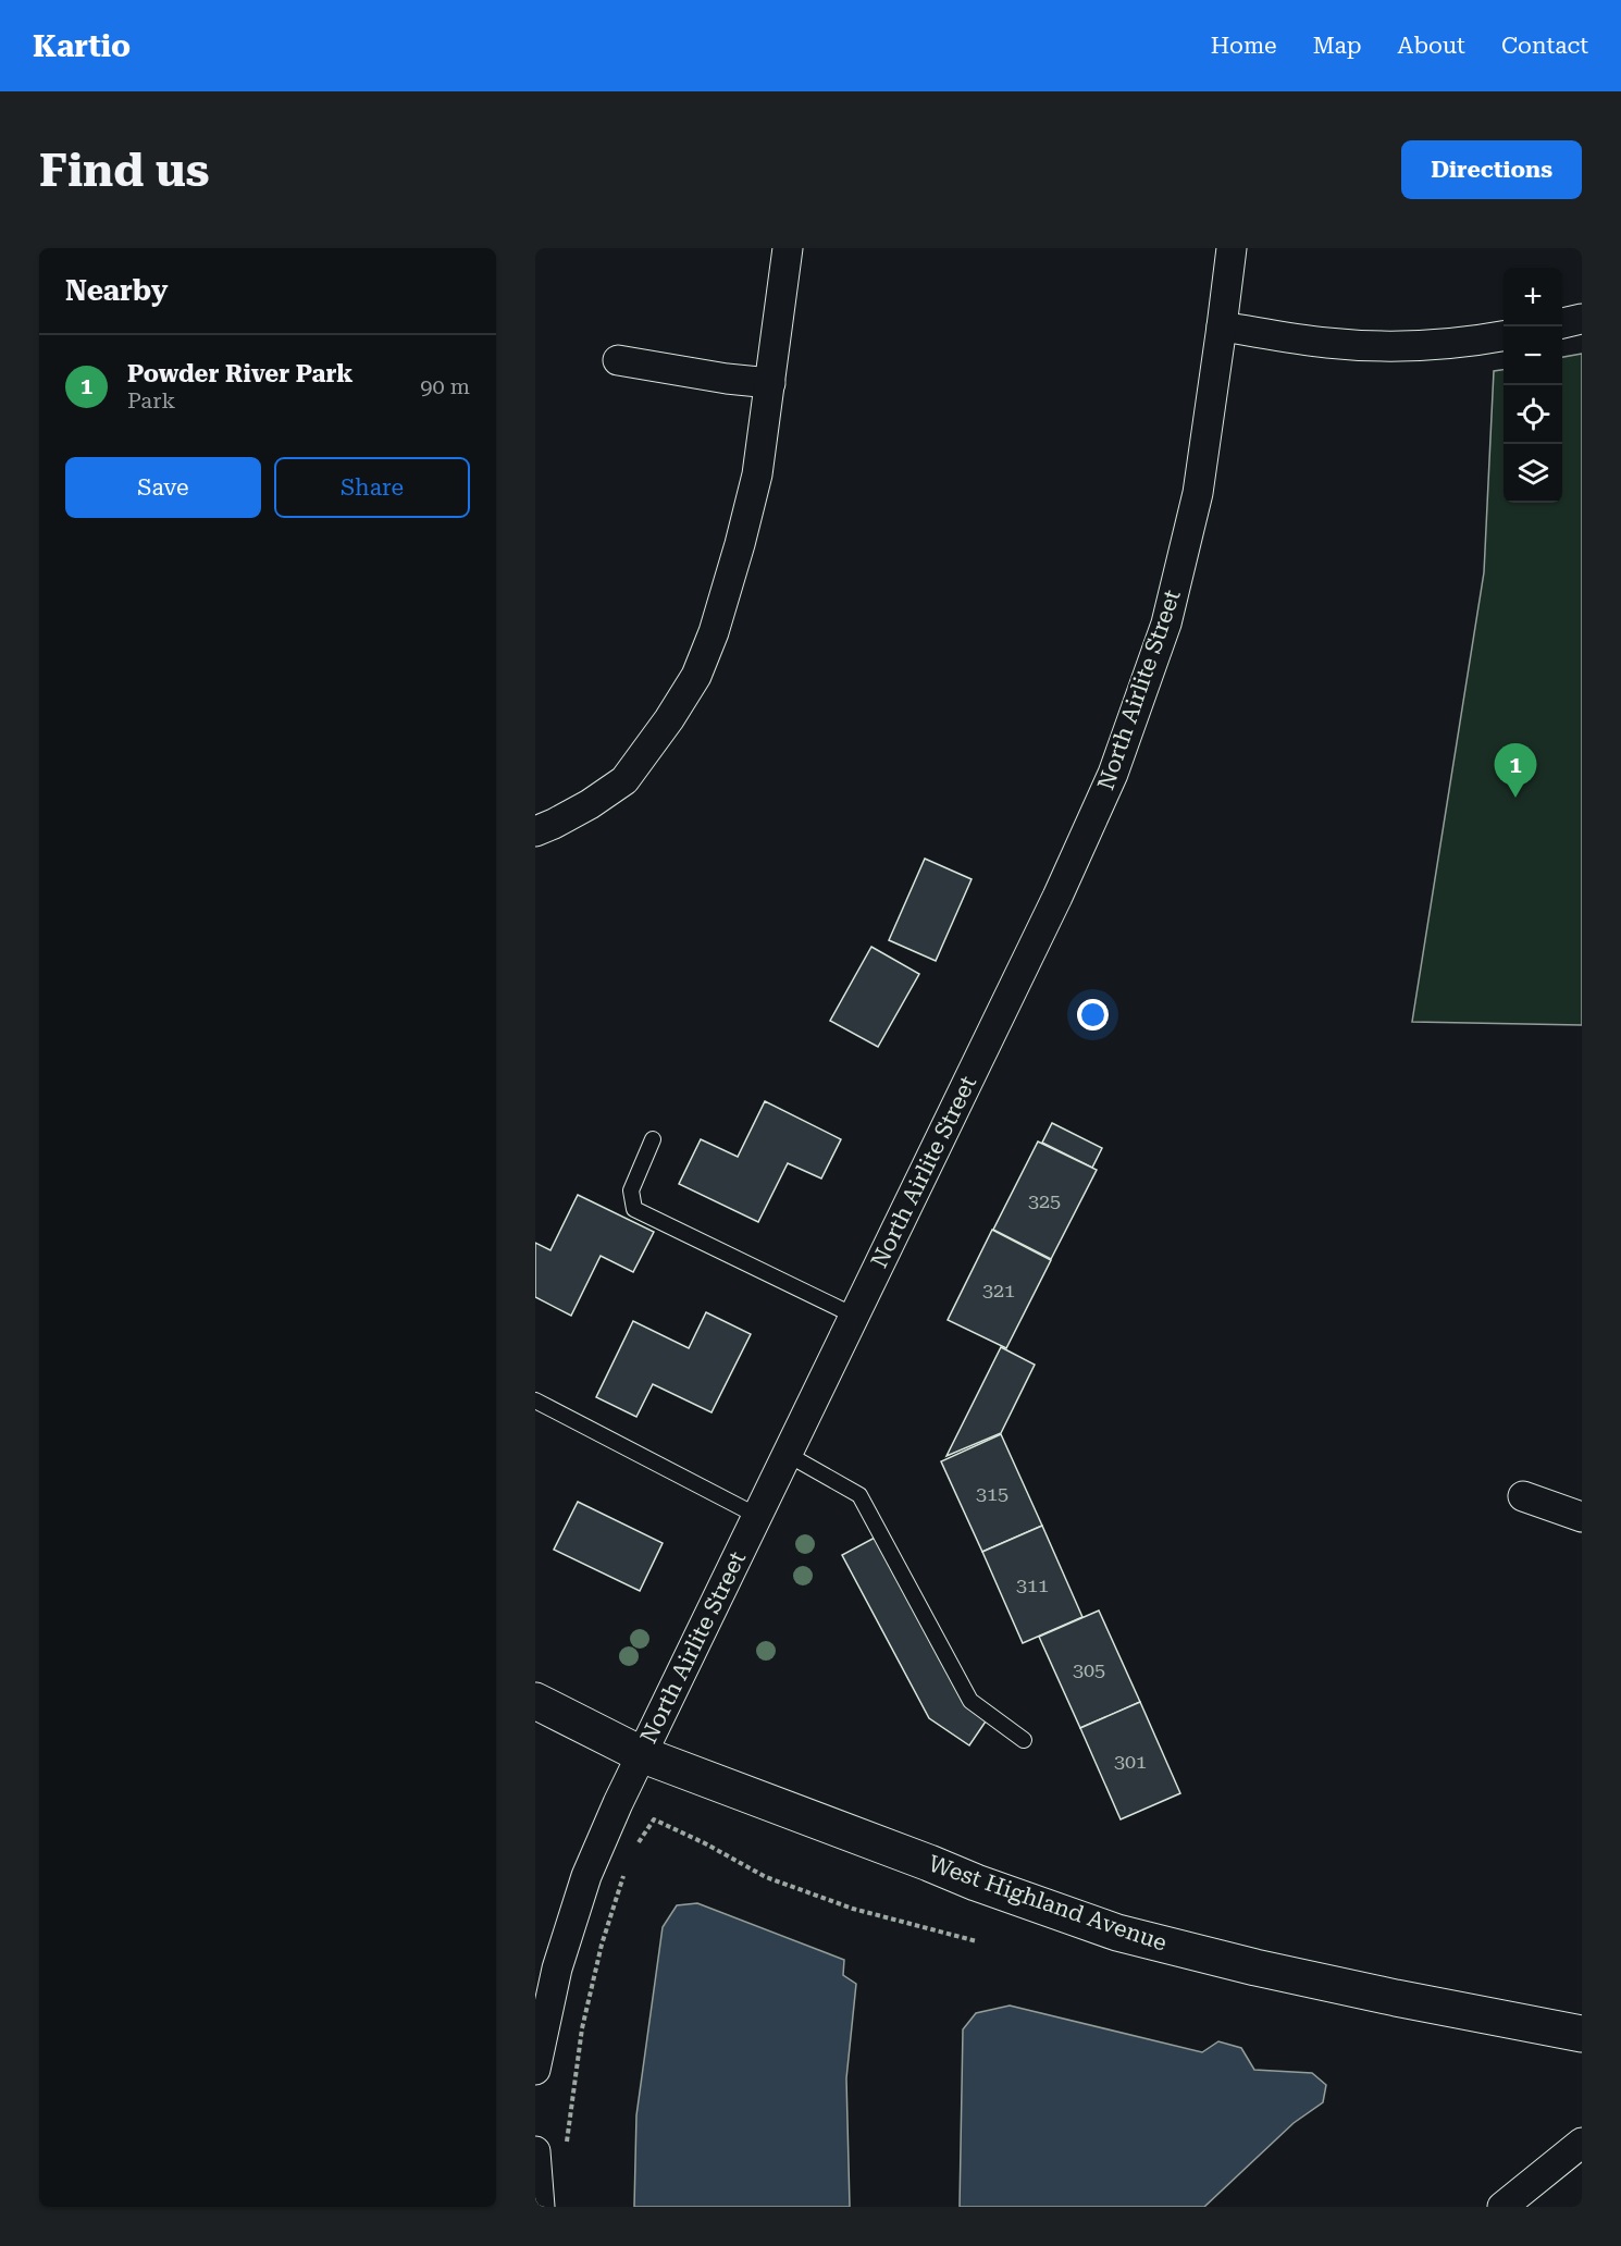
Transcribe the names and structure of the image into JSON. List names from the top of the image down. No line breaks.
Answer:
{"streets":{"main road":["West Highland Avenue"],"street":["North Airlite Street"]},"crossings":[["North Airlite Street","West Highland Avenue"]],"house_numbers":["325","321","315","311","305","301"],"page":{"header":"Kartio","nav":["Home","Map","About","Contact"],"buttons":["Directions",["Save","Share"]],"title":"Find us","heading":"Nearby","map_buttons":["+","−"],"list":[{"mark":"1","name":"Powder River Park","note":"Park","value":"90 m"}],"pins":"1"}}
